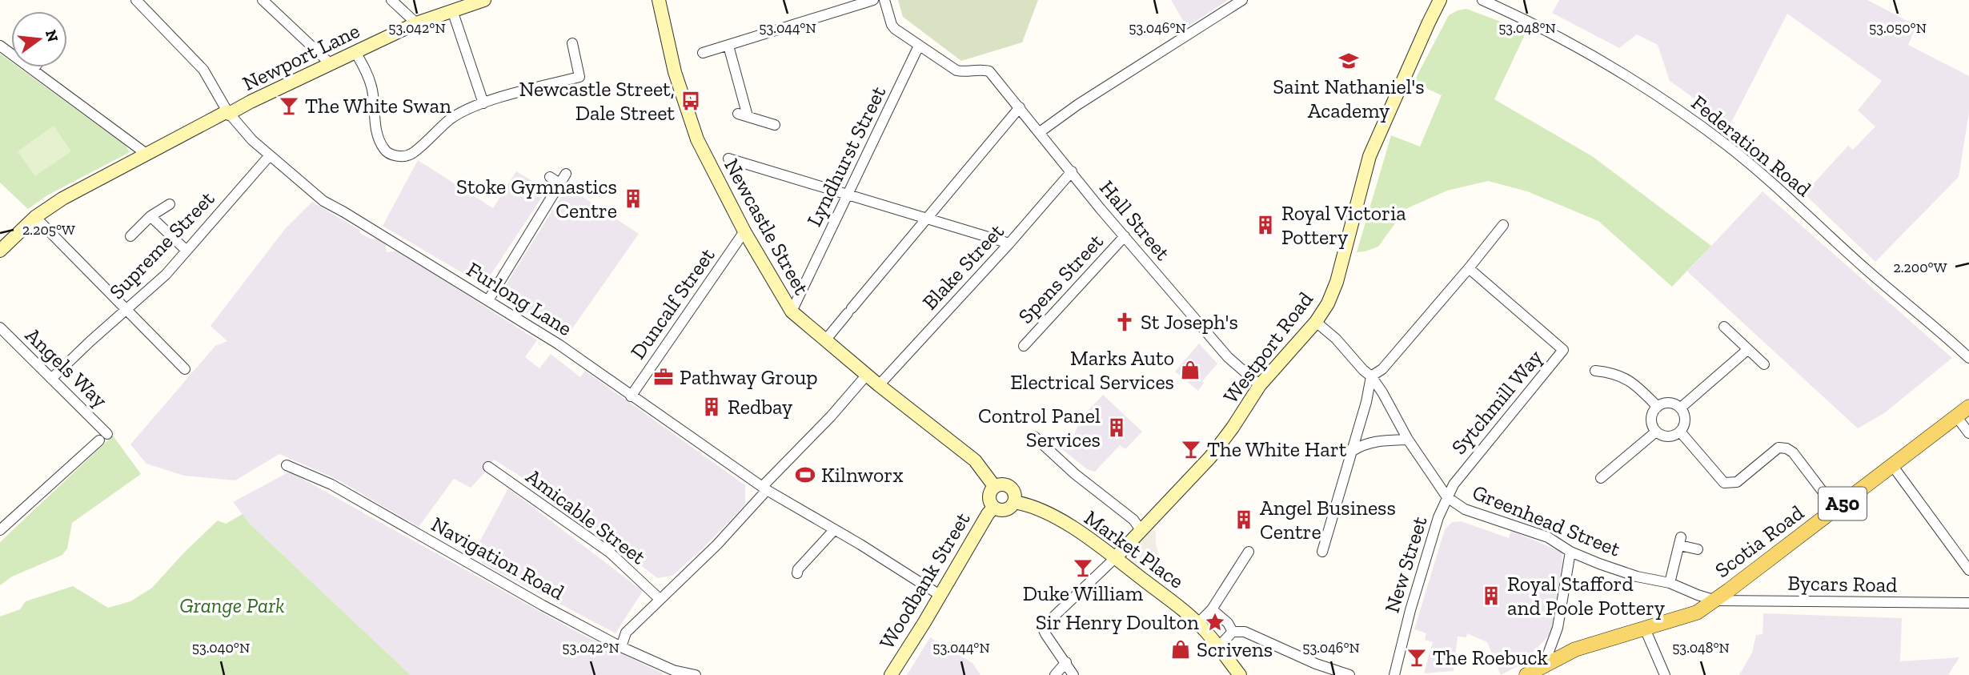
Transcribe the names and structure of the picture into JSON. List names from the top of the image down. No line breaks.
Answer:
{"streets":{"main road":["A50","Scotia Road"],"street":["Newport Lane","Federation Road","Lyndhurst Street","Hall Street","Newcastle Street","Supreme Street","Blake Street","Spens Street","Furlong Lane","Duncalf Street","Westport Road","Angels Way","Sytchmill Way","Amicable Street","Greenhead Street","Market Place","Navigation Road","New Street","Woodbank Street","Bycars Road"]},"crossings":[["Newport Lane","Furlong Lane"],["Lyndhurst Street","Hall Street"],["Lyndhurst Street","Newcastle Street"],["Hall Street","Blake Street"],["Hall Street","Spens Street"],["Hall Street","Westport Road"],["Newcastle Street","Blake Street"],["Newcastle Street","Duncalf Street"],["Newcastle Street","Market Place"],["Newcastle Street","Woodbank Street"],["Supreme Street","Furlong Lane"],["Supreme Street","Angels Way"],["Furlong Lane","Duncalf Street"],["Furlong Lane","Woodbank Street"],["Westport Road","Greenhead Street"],["Westport Road","Market Place"],["Sytchmill Way","Greenhead Street"],["Sytchmill Way","New Street"],["A50","Scotia Road"],["Greenhead Street","Scotia Road"],["Greenhead Street","New Street"],["Greenhead Street","Bycars Road"],["Scotia Road","Bycars Road"],["Market Place","Woodbank Street"]],"parks":["Grange Park"],"places":{"school or university":["Saint Nathaniel's Academy"],"bus stop":["Newcastle Street, Dale Street"],"bar":["The White Swan","The White Hart","Duke William","The Roebuck"],"building":["Stoke Gymnastics Centre","Royal Victoria Pottery","Redbay","Control Panel Services","Angel Business Centre","Royal Stafford and Poole Pottery"],"church":["St Joseph's"],"shop":["Marks Auto Electrical Services","Scrivens"],"office":["Pathway Group"],"sports":["Kilnworx"],"place":["Sir Henry Doulton"]},"north":"right","coordinates":["53.042°N","53.044°N","53.046°N","53.048°N","53.050°N","2.205°W","2.200°W","53.040°N"]}
